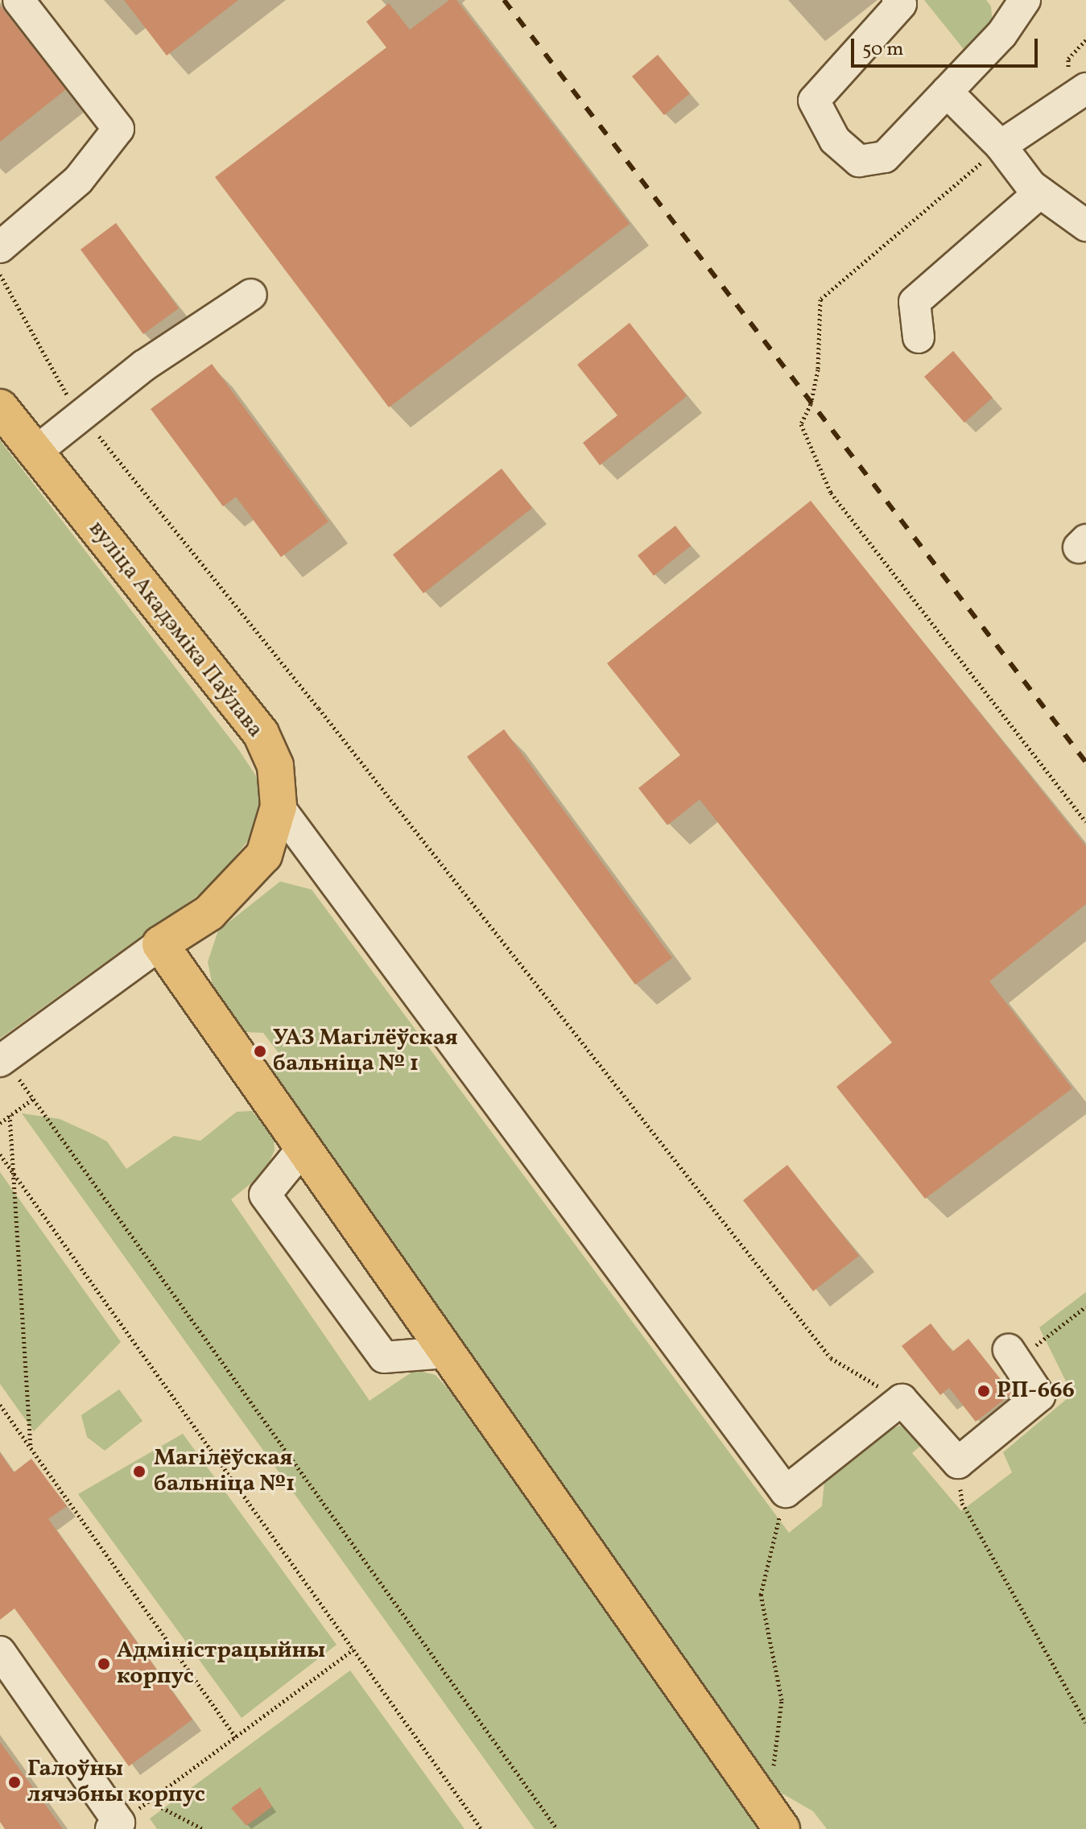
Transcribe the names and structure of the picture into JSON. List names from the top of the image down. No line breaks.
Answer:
{"streets":{"main road":["вуліца Акадэміка Паўлава"]},"places":["УАЗ Магілёўская бальніца № 1","РП-666","Магілёўская бальніца №1","Адміністрацыйны корпус","Галоўны лячэбны корпус"],"scale_bar":"50 m"}
